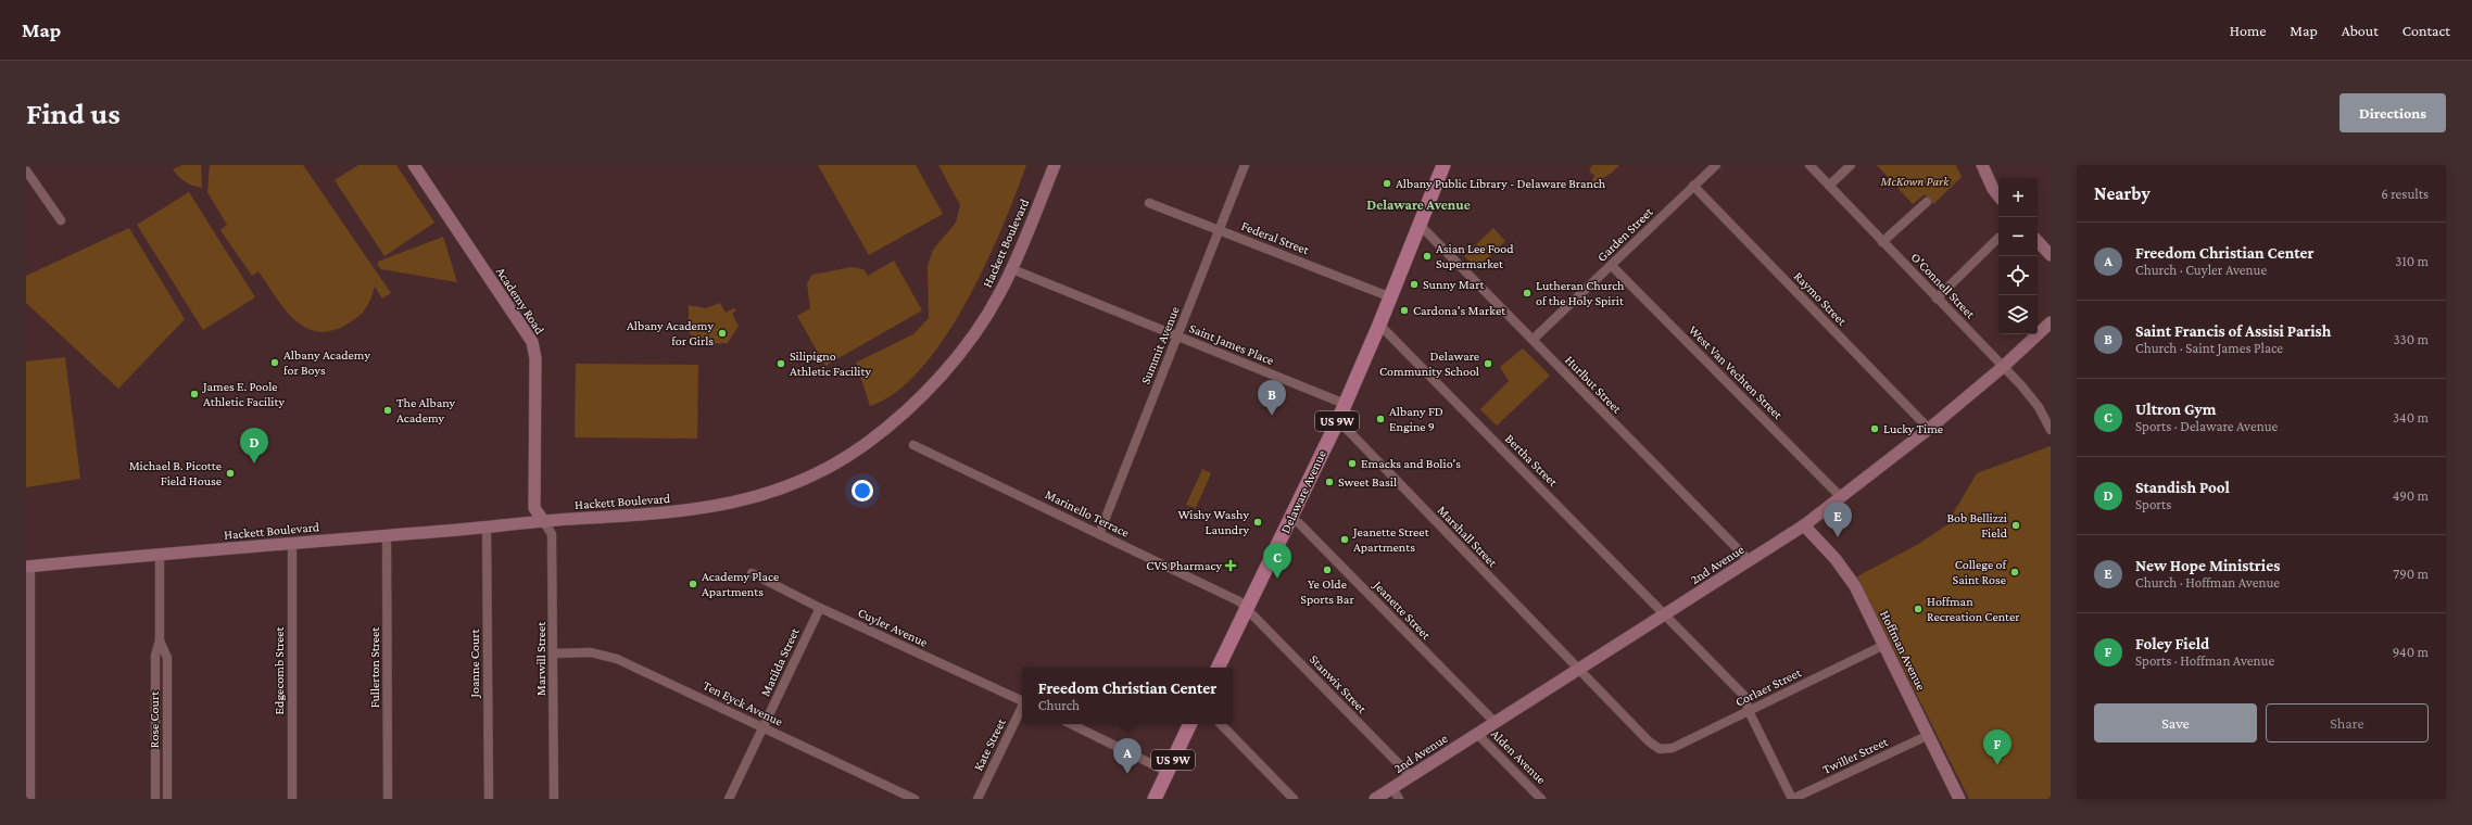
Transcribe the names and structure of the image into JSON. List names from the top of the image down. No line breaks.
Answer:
{"streets":{"main road":["US 9W","Delaware Avenue"],"street":["Garden Street","Federal Street","Hackett Boulevard","O'Connell Street","Raymo Street","Academy Road","Saint James Place","Summit Avenue","West Van Vechten Street","Hurlbut Street","Bertha Street","Marinello Terrace","Marshall Street","2nd Avenue","Jeanette Street","Cuyler Avenue","Hoffman Avenue","Marwill Street","Matilda Street","Joanne Court","Fullerton Street","Edgecomb Street","Stanwix Street","Corlaer Street","Ten Eyck Avenue","Rose Court","Kate Street","Twiller Street","Alden Avenue"]},"crossings":[["Garden Street","Raymo Street"],["Garden Street","West Van Vechten Street"],["Garden Street","Hurlbut Street"],["Federal Street","Summit Avenue"],["Federal Street","Delaware Avenue"],["Hackett Boulevard","Academy Road"],["Hackett Boulevard","Saint James Place"],["Hackett Boulevard","Marwill Street"],["Hackett Boulevard","Joanne Court"],["Hackett Boulevard","Fullerton Street"],["Hackett Boulevard","Edgecomb Street"],["Hackett Boulevard","Rose Court"],["O'Connell Street","2nd Avenue"],["Raymo Street","2nd Avenue"],["Academy Road","Marwill Street"],["Saint James Place","Summit Avenue"],["Saint James Place","Delaware Avenue"],["Summit Avenue","Marinello Terrace"],["West Van Vechten Street","2nd Avenue"],["Hurlbut Street","Delaware Avenue"],["Hurlbut Street","2nd Avenue"],["Bertha Street","Delaware Avenue"],["Bertha Street","2nd Avenue"],["Bertha Street","Corlaer Street"],["Bertha Street","Twiller Street"],["Delaware Avenue","Marinello Terrace"],["Delaware Avenue","Marshall Street"],["Delaware Avenue","Jeanette Street"],["Delaware Avenue","Stanwix Street"],["Marinello Terrace","Stanwix Street"],["Marshall Street","2nd Avenue"],["Marshall Street","Corlaer Street"],["2nd Avenue","Jeanette Street"],["2nd Avenue","Hoffman Avenue"],["2nd Avenue","Stanwix Street"],["2nd Avenue","Alden Avenue"],["Cuyler Avenue","Matilda Street"],["Hoffman Avenue","Corlaer Street"],["Hoffman Avenue","Twiller Street"],["Marwill Street","Ten Eyck Avenue"],["Matilda Street","Ten Eyck Avenue"]],"districts":["Delaware Avenue"],"parks":["McKown Park"],"places":{"other":["Albany Public Library - Delaware Branch","Asian Lee Food Supermarket","Sunny Mart","Lutheran Church of the Holy Spirit","Cardona's Market","Albany Academy for Girls","Albany Academy for Boys","Silipigno Athletic Facility","Delaware Community School","James E. Poole Athletic Facility","The Albany Academy","Albany FD Engine 9","Lucky Time","Emacks and Bolio's","Michael B. Picotte Field House","Sweet Basil","Wishy Washy Laundry","Bob Bellizzi Field","Jeanette Street Apartments","Ye Olde Sports Bar","College of Saint Rose","Academy Place Apartments","Hoffman Recreation Center"],"health":["CVS Pharmacy"]},"page":{"header":"Map","nav":["Home","Map","About","Contact"],"buttons":["Directions",["Save","Share"]],"title":"Find us","heading":["Nearby","6 results"],"map_buttons":["+","−"],"list":[{"mark":"A","name":"Freedom Christian Center","note":"Church · Cuyler Avenue","value":"310 m"},{"mark":"B","name":"Saint Francis of Assisi Parish","note":"Church · Saint James Place","value":"330 m"},{"mark":"C","name":"Ultron Gym","note":"Sports · Delaware Avenue","value":"340 m"},{"mark":"D","name":"Standish Pool","note":"Sports","value":"490 m"},{"mark":"E","name":"New Hope Ministries","note":"Church · Hoffman Avenue","value":"790 m"},{"mark":"F","name":"Foley Field","note":"Sports · Hoffman Avenue","value":"940 m"}],"pins":["B","D","E","C","F","A"],"popup":["Freedom Christian Center","Church"]}}
